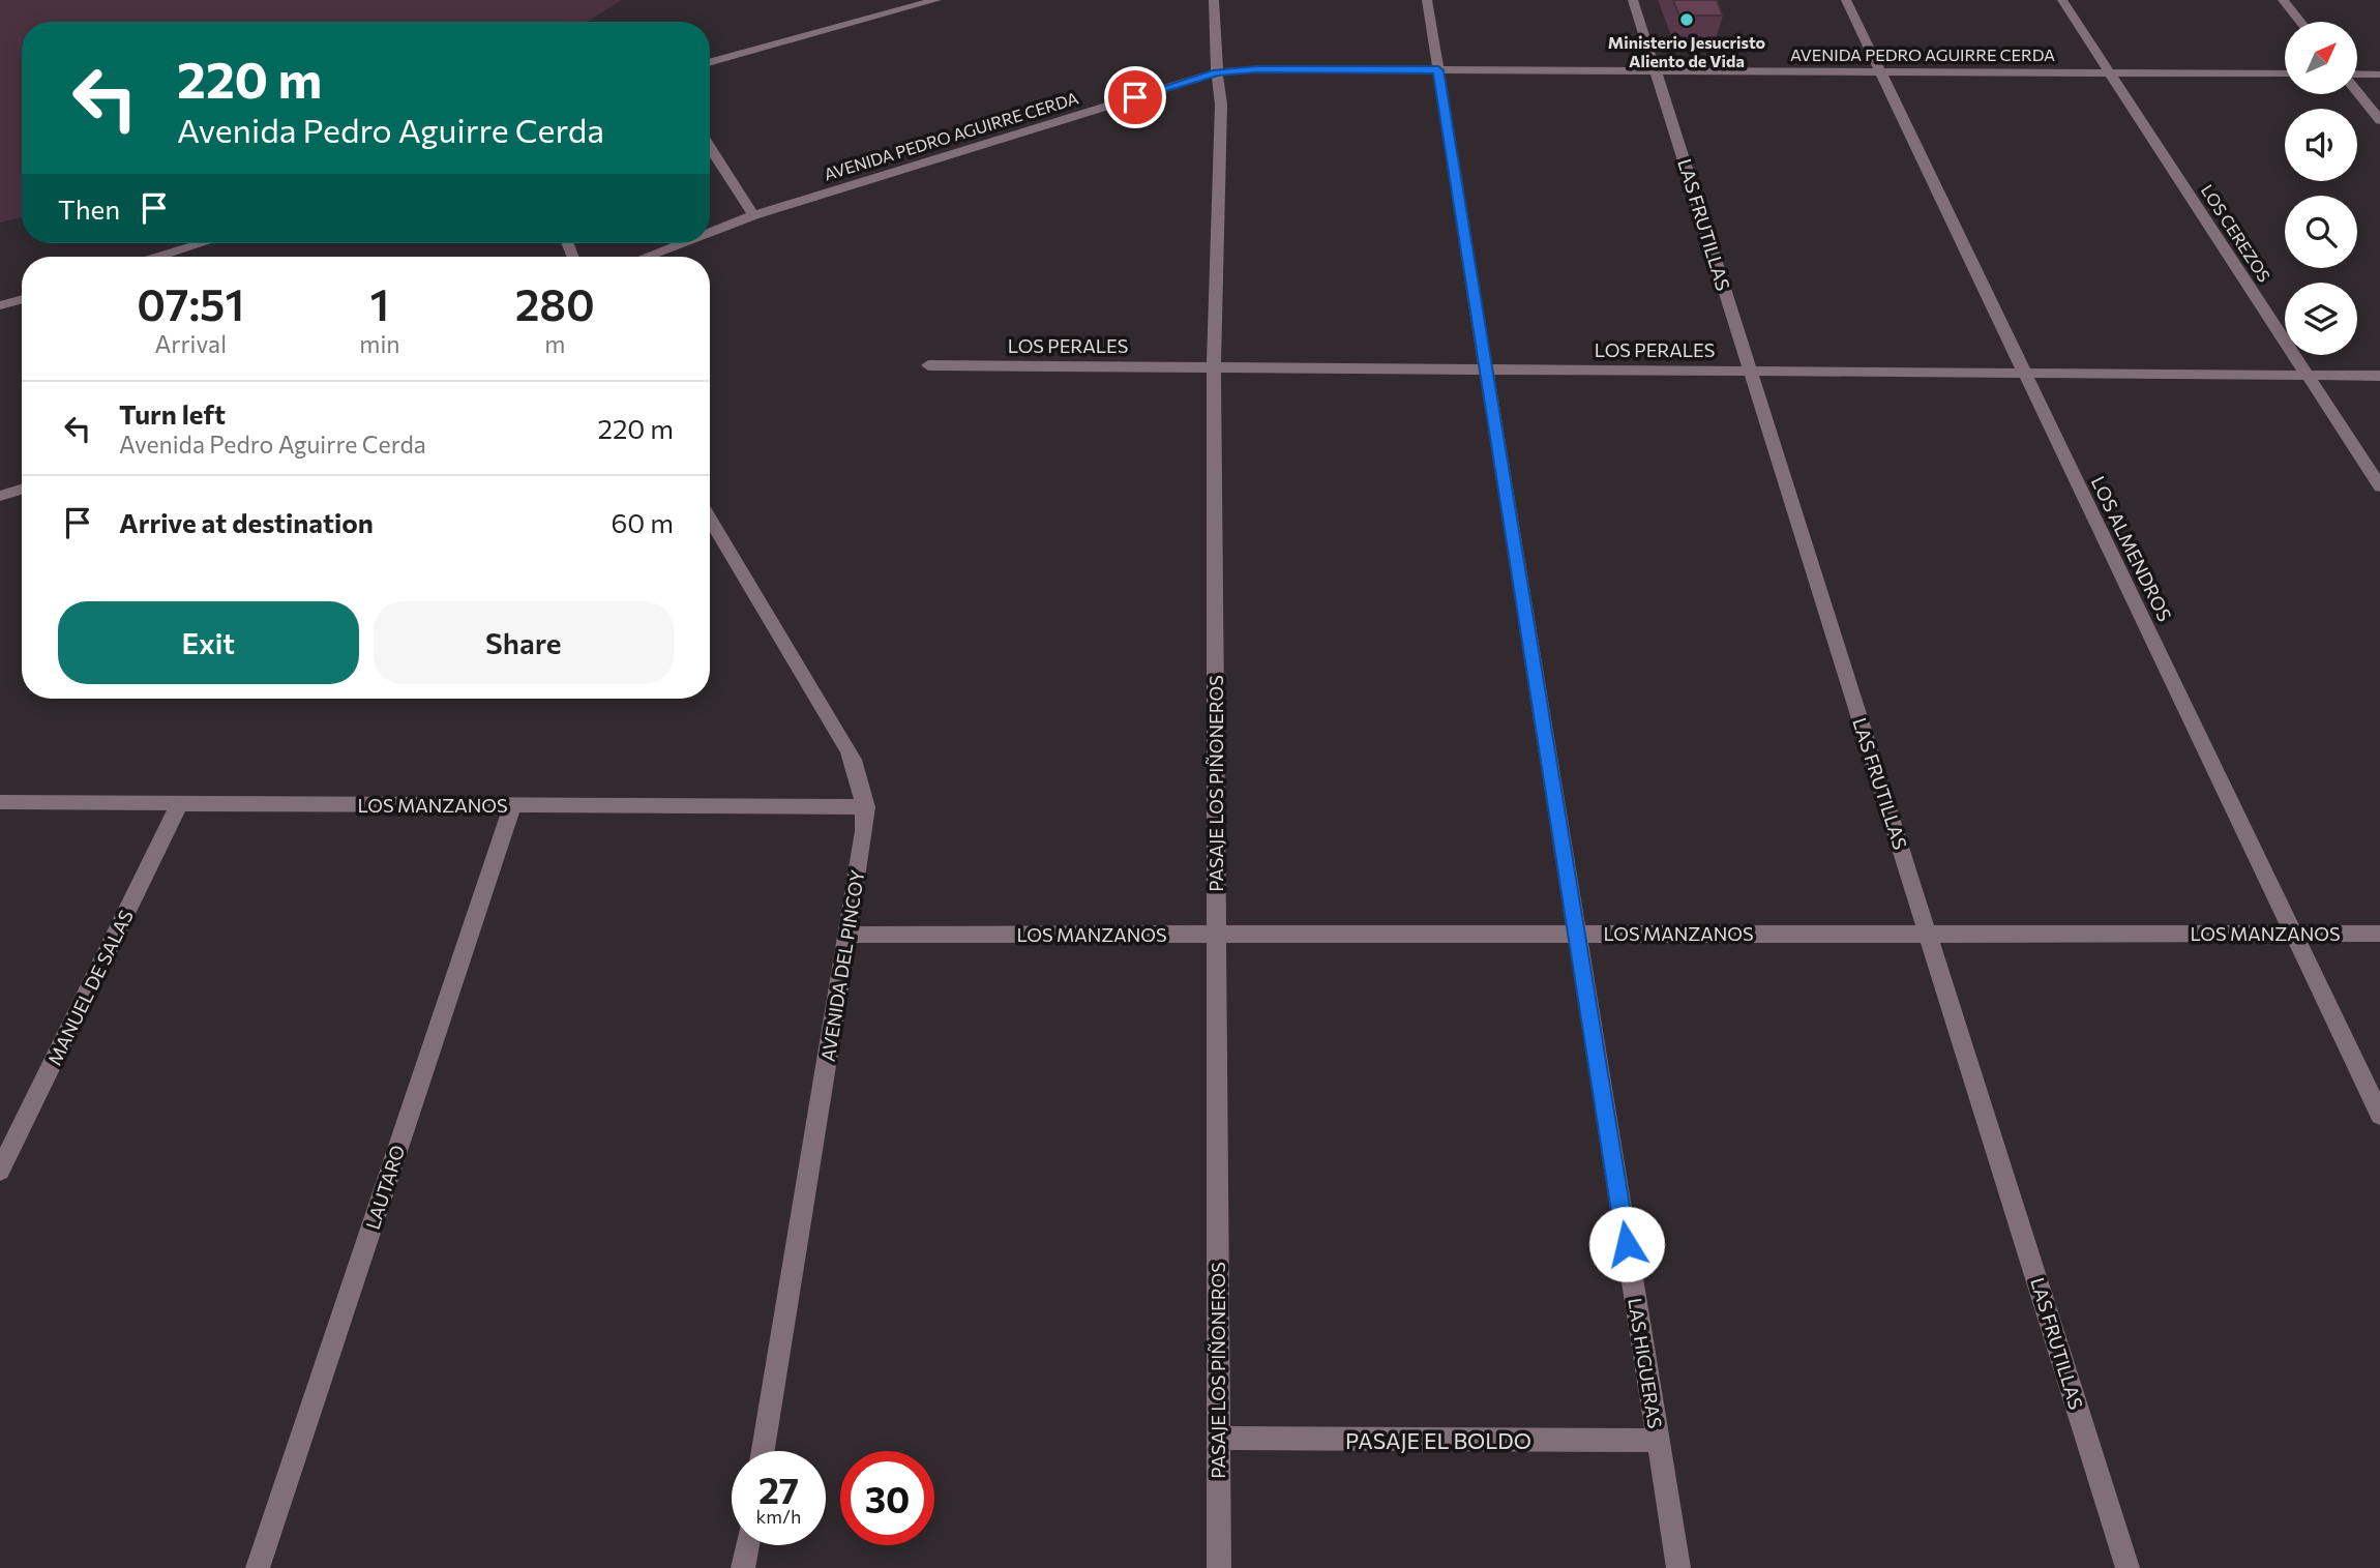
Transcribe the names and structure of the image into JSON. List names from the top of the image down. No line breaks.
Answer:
{"streets":{"street":["AVENIDA PEDRO AGUIRRE CERDA","LAS FRUTILLAS","LOS CEREZOS","LOS PERALES","LOS ALMENDROS","PASAJE LOS PIÑONEROS","LOS MANZANOS","AVENIDA DEL PINCOY","MANUEL DE SALAS","LAUTARO","LAS HIGUERAS","PASAJE EL BOLDO"]},"crossings":[["AVENIDA PEDRO AGUIRRE CERDA","LAS FRUTILLAS"],["AVENIDA PEDRO AGUIRRE CERDA","LOS CEREZOS"],["AVENIDA PEDRO AGUIRRE CERDA","LOS ALMENDROS"],["AVENIDA PEDRO AGUIRRE CERDA","PASAJE LOS PIÑONEROS"],["AVENIDA PEDRO AGUIRRE CERDA","LAS HIGUERAS"],["LAS FRUTILLAS","LOS PERALES"],["LAS FRUTILLAS","LOS MANZANOS"],["LOS CEREZOS","LOS PERALES"],["LOS PERALES","LOS ALMENDROS"],["LOS PERALES","PASAJE LOS PIÑONEROS"],["LOS PERALES","LAS HIGUERAS"],["LOS ALMENDROS","LOS MANZANOS"],["PASAJE LOS PIÑONEROS","LOS MANZANOS"],["PASAJE LOS PIÑONEROS","PASAJE EL BOLDO"],["LOS MANZANOS","AVENIDA DEL PINCOY"],["LOS MANZANOS","MANUEL DE SALAS"],["LOS MANZANOS","LAUTARO"],["LOS MANZANOS","LAS HIGUERAS"],["LAS HIGUERAS","PASAJE EL BOLDO"]],"places":["Ministerio Jesucristo Aliento de Vida"],"north":"top right","page":{"turn":["220 m","Avenida Pedro Aguirre Cerda"],"then":"Then","eta":["07:51","Arrival","1","min","280","m"],"list":[{"name":"Turn left","note":"Avenida Pedro Aguirre Cerda","value":"220 m"},{"name":"Arrive at destination","value":"60 m"}],"buttons":["Exit","Share"],"speed":"27 km/h","limit":"30"}}
